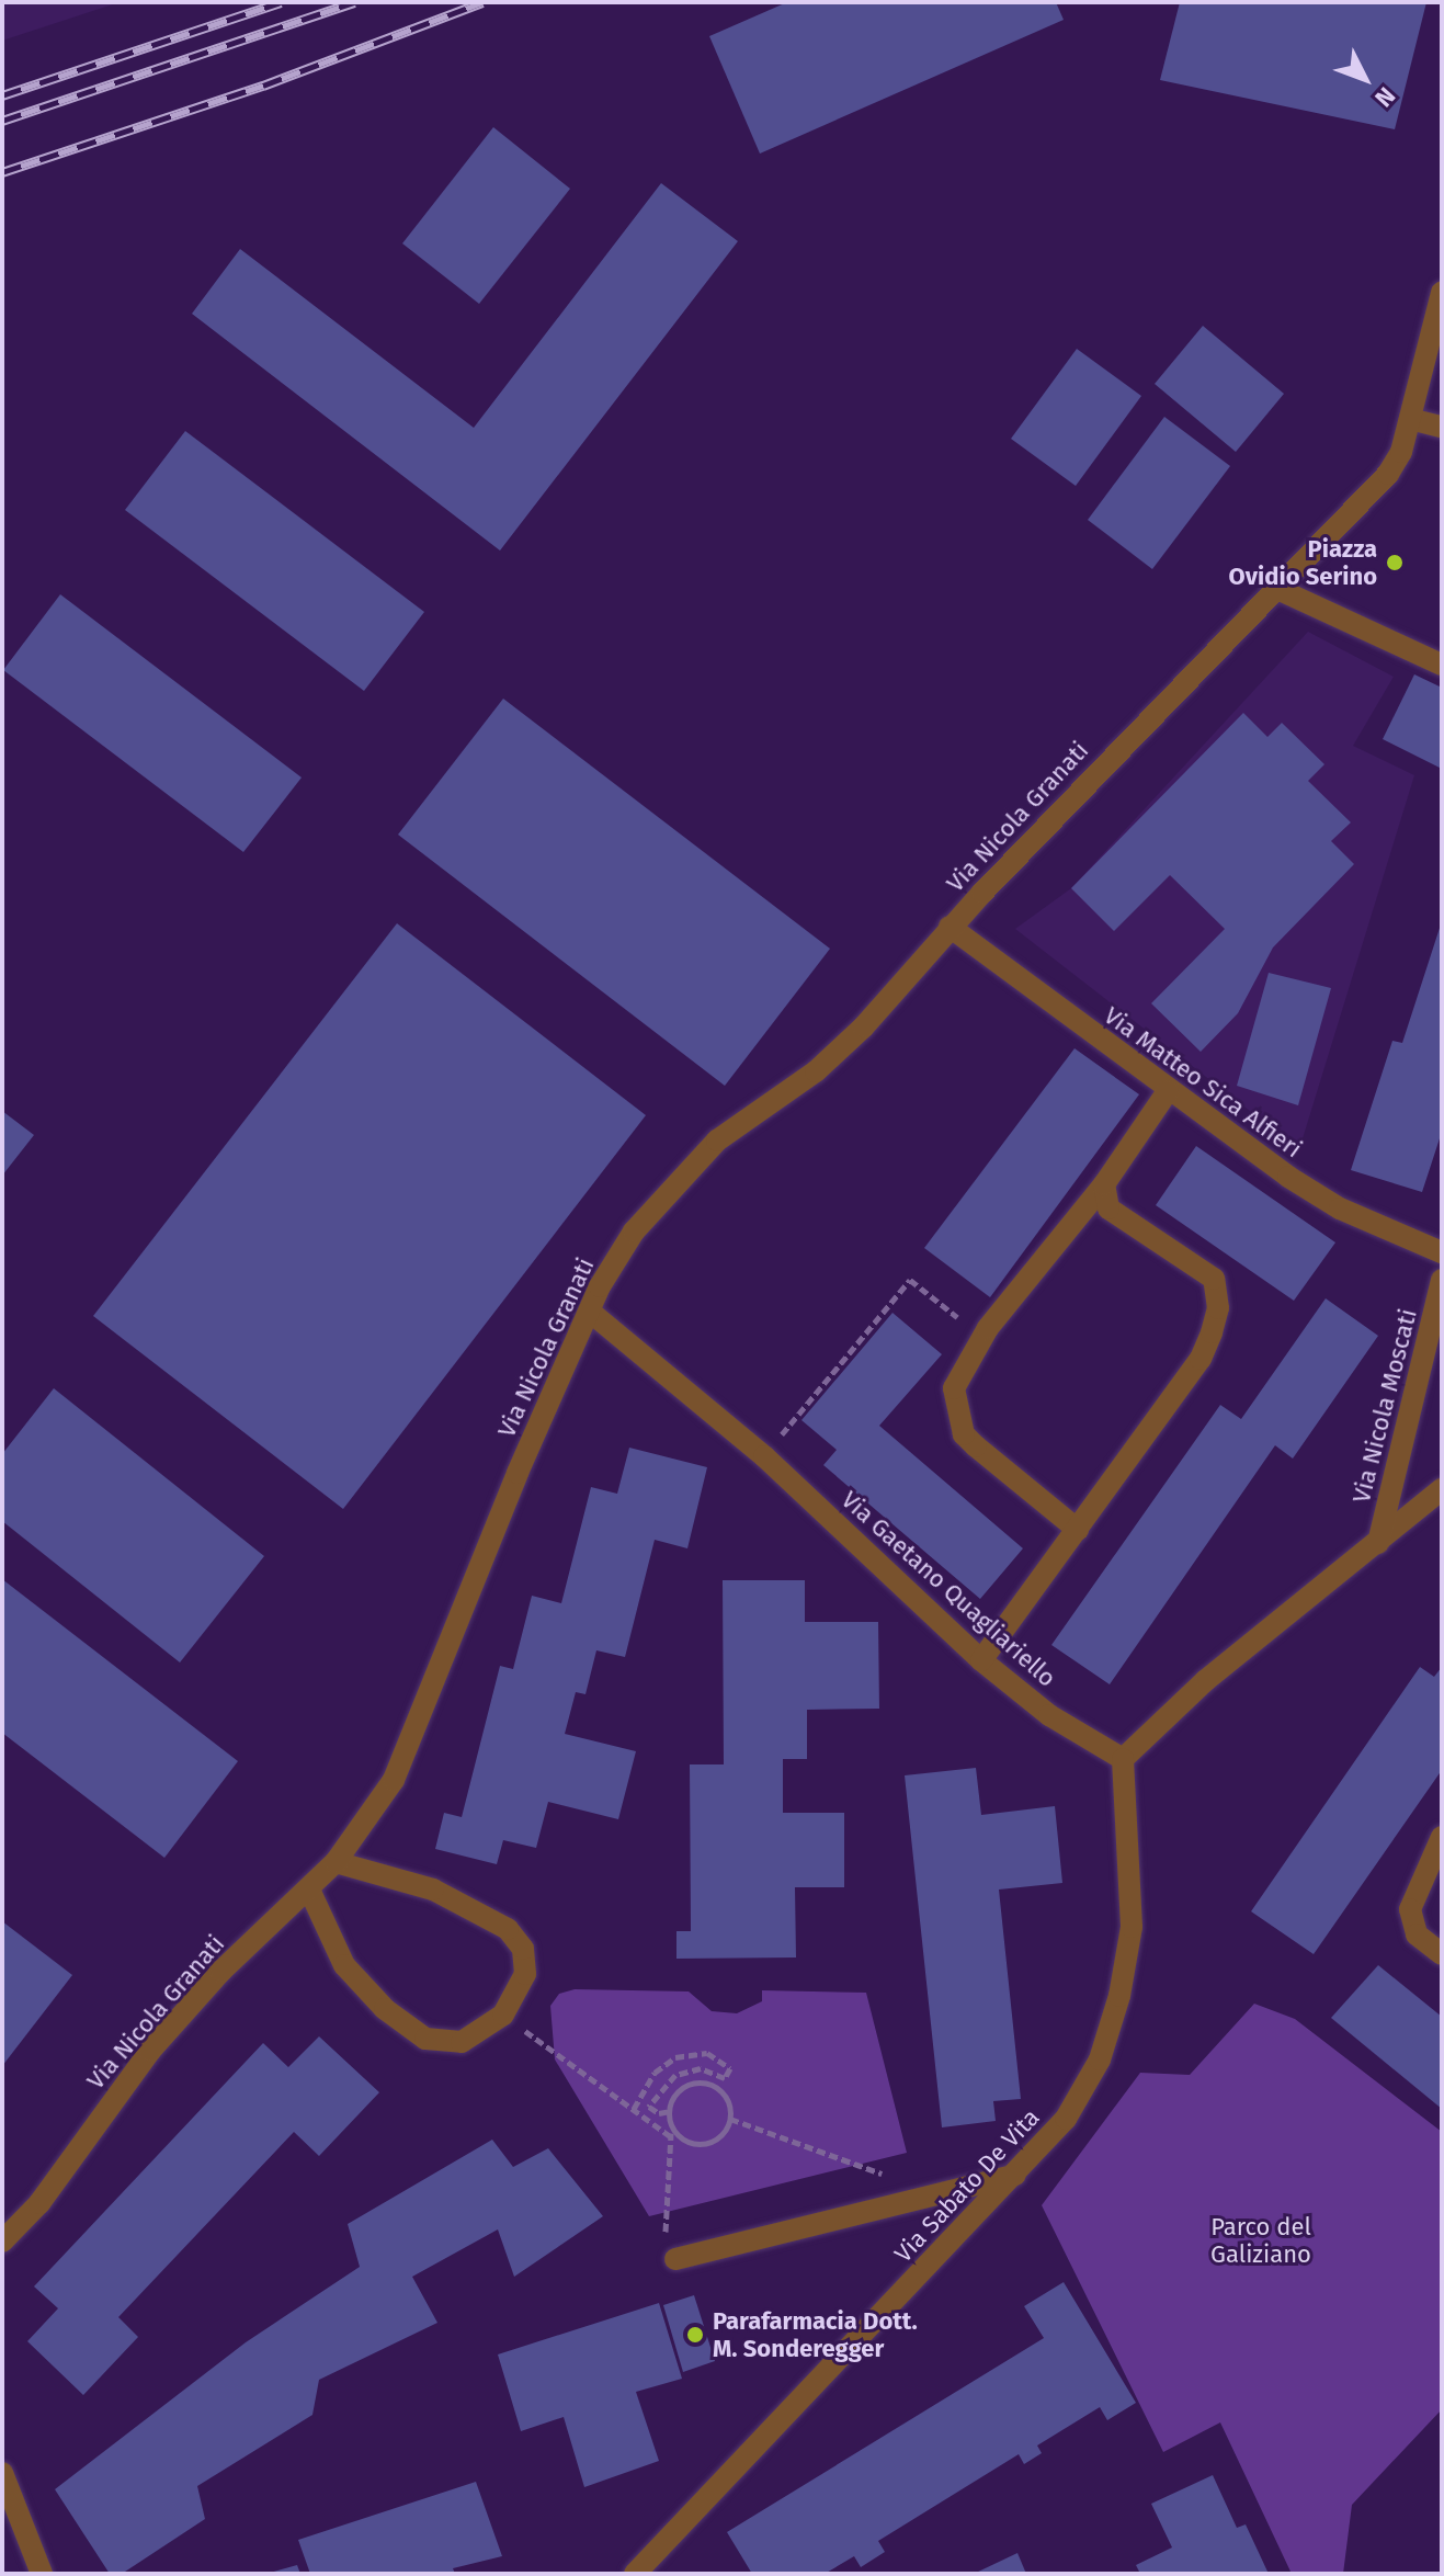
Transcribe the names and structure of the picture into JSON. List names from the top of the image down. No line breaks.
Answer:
{"streets":{"street":["Via Nicola Granati","Via Matteo Sica Alfieri","Via Nicola Moscati","Via Gaetano Quagliariello","Via Sabato De Vita"]},"crossings":[["Via Nicola Granati","Via Matteo Sica Alfieri"],["Via Nicola Granati","Via Gaetano Quagliariello"],["Via Gaetano Quagliariello","Via Sabato De Vita"]],"parks":["Parco del Galiziano"],"places":["Piazza Ovidio Serino","Parafarmacia Dott. M. Sonderegger"],"north":"bottom right"}
